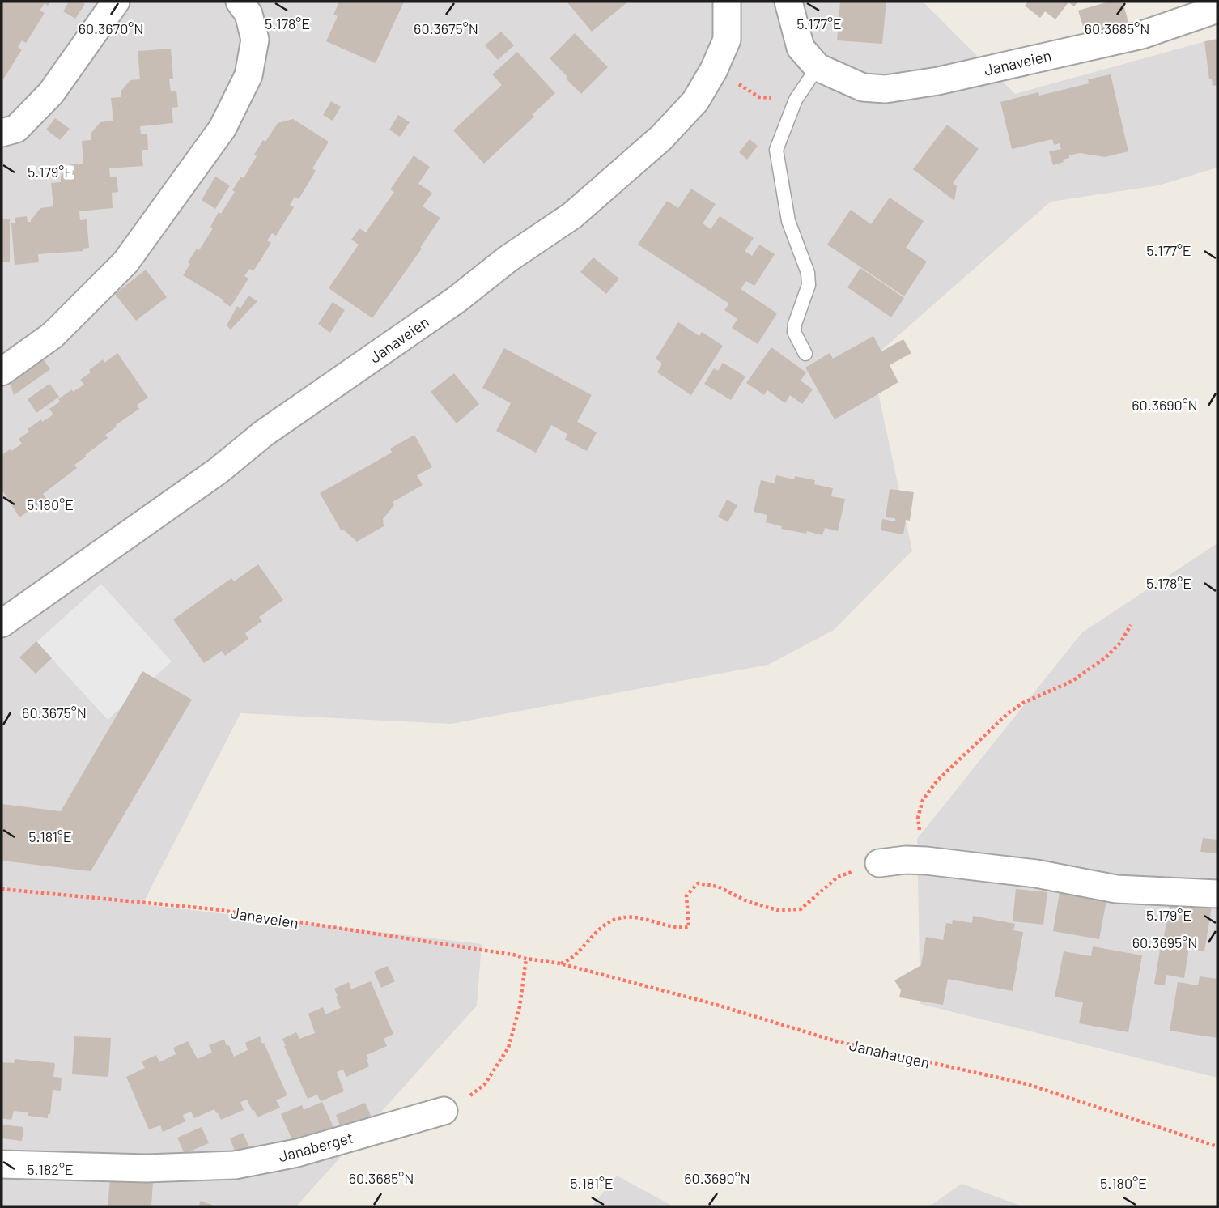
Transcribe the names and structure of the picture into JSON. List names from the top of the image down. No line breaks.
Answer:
{"streets":{"street":["Janaveien","Janaberget"],"path":["Janahaugen"]},"crossings":[["Janaveien","Janahaugen"]],"coordinates":["5.178°E","5.177°E","60.3670°N","60.3675°N","60.3685°N","5.179°E","60.3690°N","5.180°E","5.181°E","60.3695°N","5.182°E"]}
